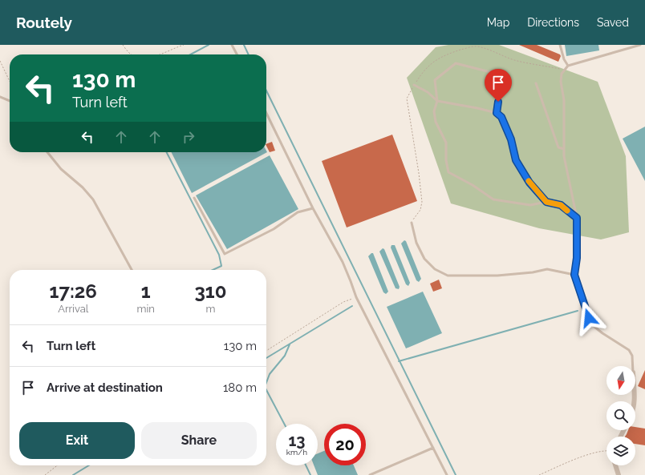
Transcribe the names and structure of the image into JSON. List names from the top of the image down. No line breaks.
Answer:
{"north":"bottom","page":{"header":"Routely","nav":["Map","Directions","Saved"],"turn":["130 m","Turn left"],"eta":["17:26","Arrival","1","min","310","m"],"list":[{"name":"Turn left","value":"130 m"},{"name":"Arrive at destination","value":"180 m"}],"buttons":["Exit","Share"],"speed":"13 km/h","limit":"20"}}
